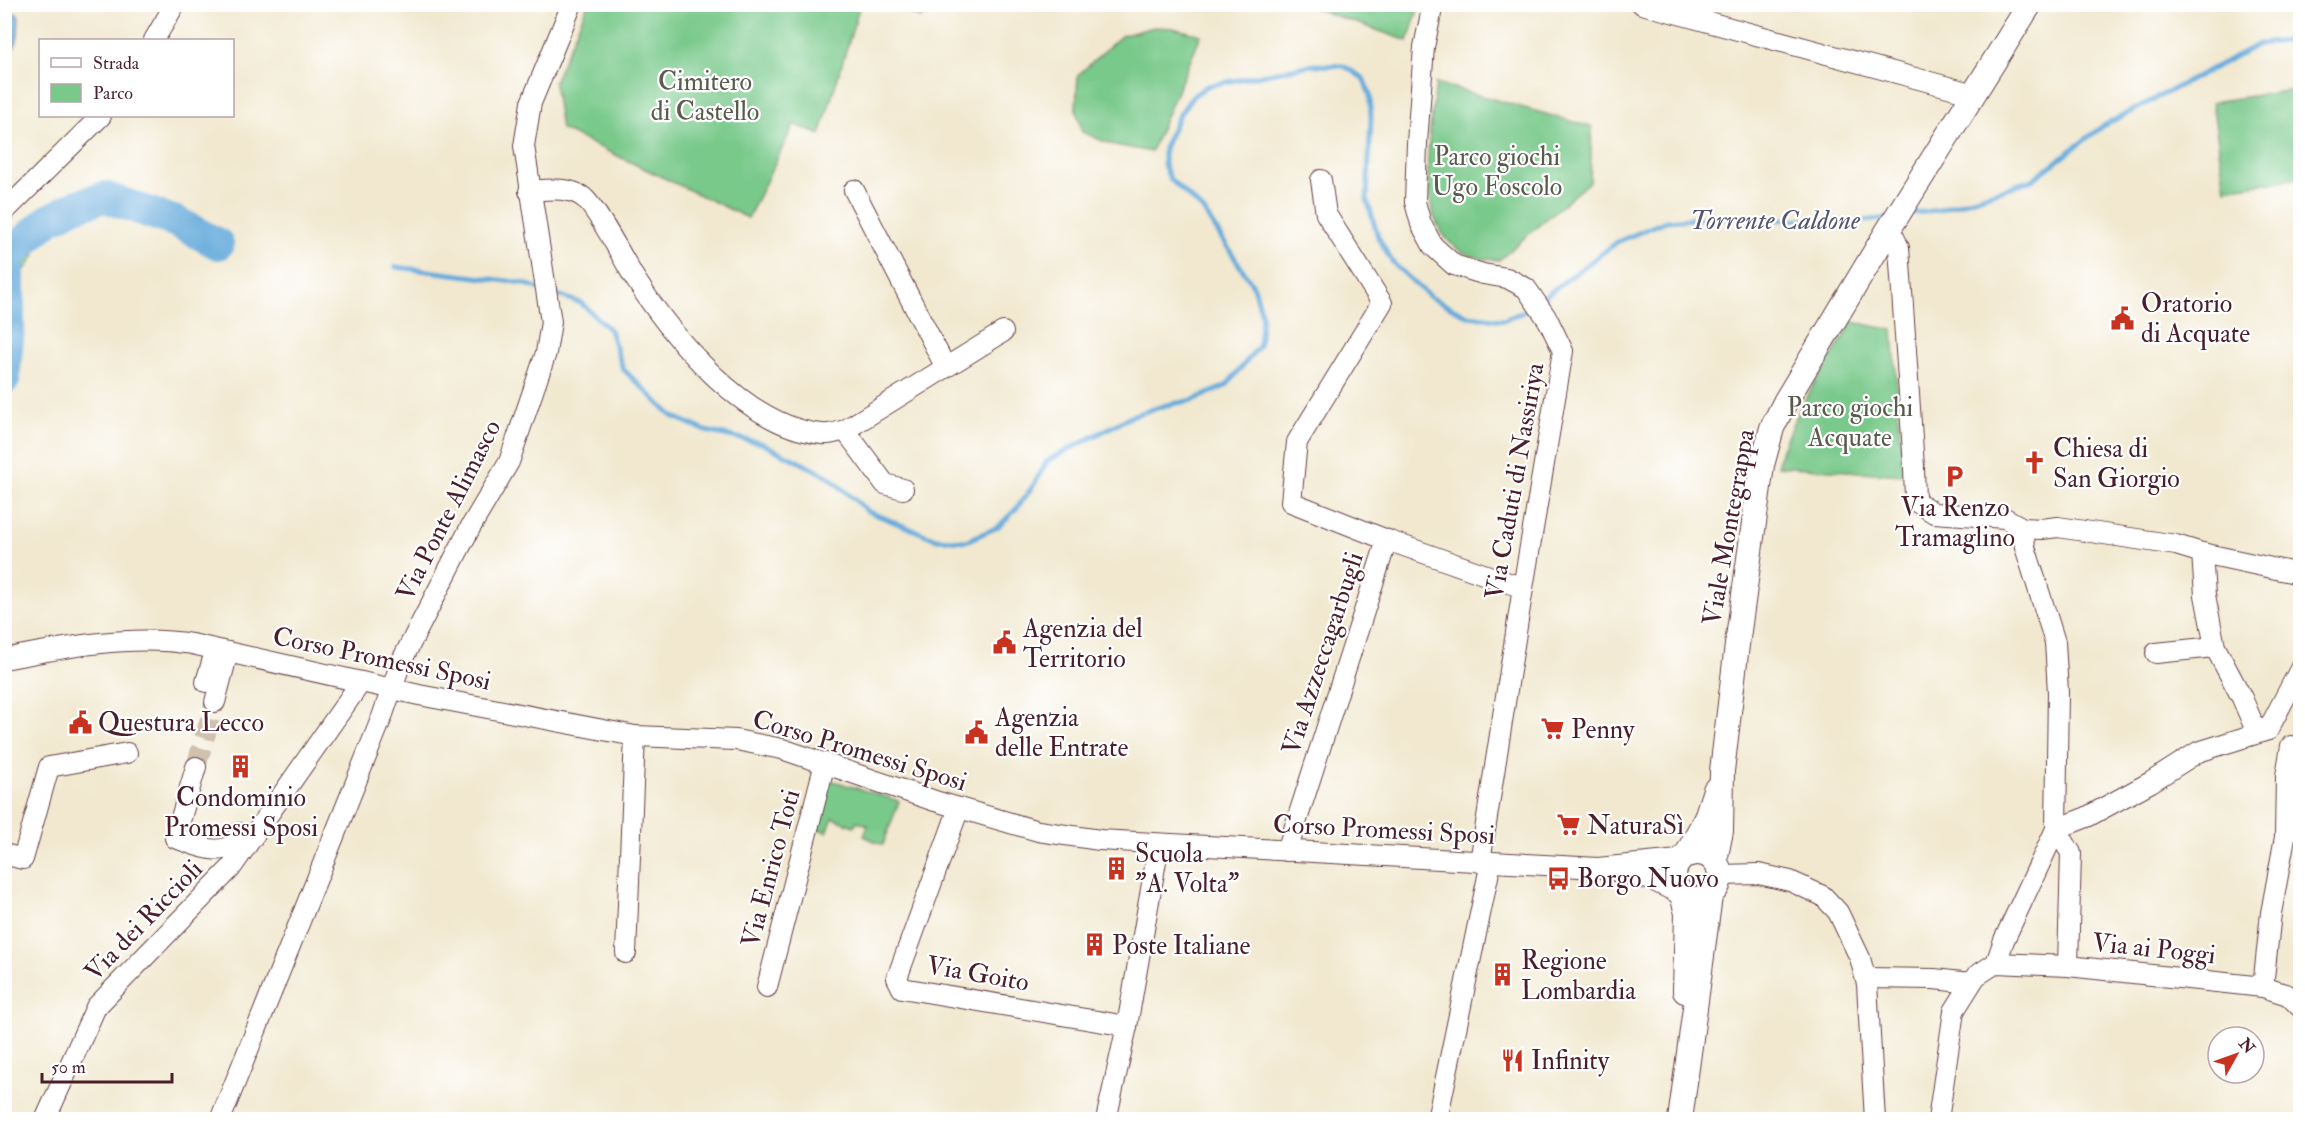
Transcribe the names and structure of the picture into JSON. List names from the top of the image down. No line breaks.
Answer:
{"streets":{"main road":["Viale Montegrappa"],"street":["Via Caduti di Nassiriya","Via Ponte Alimasco","Via Azzeccagarbugli","Corso Promessi Sposi","Via Enrico Toti","Via dei Riccioli","Via ai Poggi","Via Goito"]},"crossings":[["Via Caduti di Nassiriya","Via Azzeccagarbugli"],["Via Caduti di Nassiriya","Corso Promessi Sposi"],["Via Ponte Alimasco","Corso Promessi Sposi"],["Viale Montegrappa","Corso Promessi Sposi"],["Via Azzeccagarbugli","Corso Promessi Sposi"],["Corso Promessi Sposi","Via Enrico Toti"],["Corso Promessi Sposi","Via dei Riccioli"],["Corso Promessi Sposi","Via Goito"]],"water":["Torrente Caldone"],"parks":["Cimitero di Castello","Parco giochi Ugo Foscolo","Parco giochi Acquate"],"places":{"public building":["Oratorio di Acquate","Agenzia del Territorio","Questura Lecco","Agenzia delle Entrate"],"church":["Chiesa di San Giorgio"],"parking":["Via Renzo Tramaglino"],"supermarket":["Penny","NaturaSì"],"building":["Condominio Promessi Sposi","Scuola \"A. Volta\"","Poste Italiane","Regione Lombardia"],"bus stop":["Borgo Nuovo"],"restaurant":["Infinity"]},"legend":["Strada","Parco"],"scale_bar":"50 m","north":"top right"}
